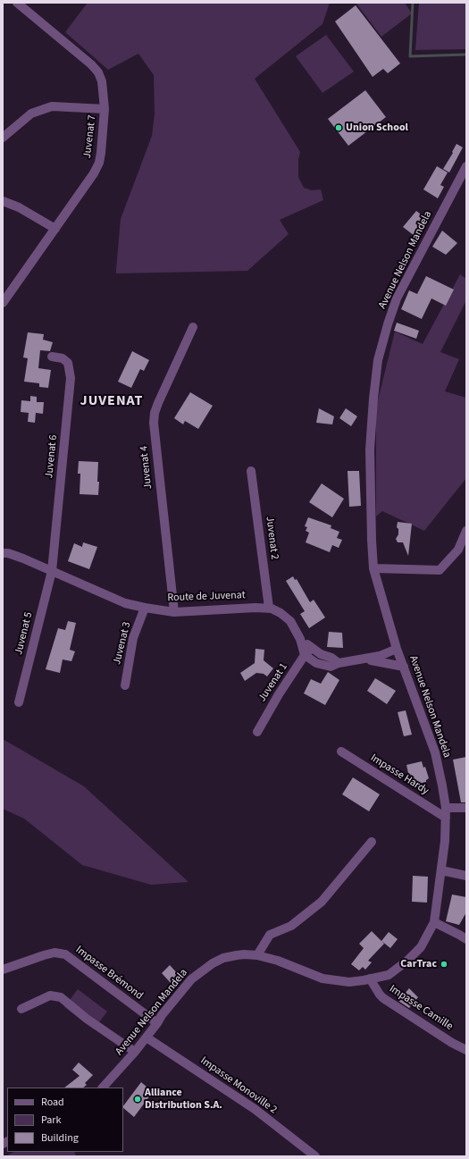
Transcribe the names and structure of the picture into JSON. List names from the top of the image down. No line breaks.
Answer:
{"streets":{"street":["Juvenat 7","Avenue Nelson Mandela","Juvenat 6","Juvenat 4","Juvenat 2","Route de Juvenat","Juvenat 5","Juvenat 3","Juvenat 1","Impasse Hardy","Impasse Brémond","Impasse Camille","Impasse Monoville 2"]},"crossings":[["Avenue Nelson Mandela","Impasse Hardy"],["Avenue Nelson Mandela","Impasse Brémond"],["Avenue Nelson Mandela","Impasse Camille"],["Avenue Nelson Mandela","Impasse Monoville 2"],["Juvenat 6","Route de Juvenat"],["Juvenat 6","Juvenat 5"],["Juvenat 4","Route de Juvenat"],["Juvenat 2","Route de Juvenat"],["Route de Juvenat","Juvenat 5"],["Route de Juvenat","Juvenat 3"],["Route de Juvenat","Juvenat 1"]],"districts":["JUVENAT"],"places":["Union School","CarTrac","Alliance Distribution S.A."],"legend":["Road","Park","Building"]}
